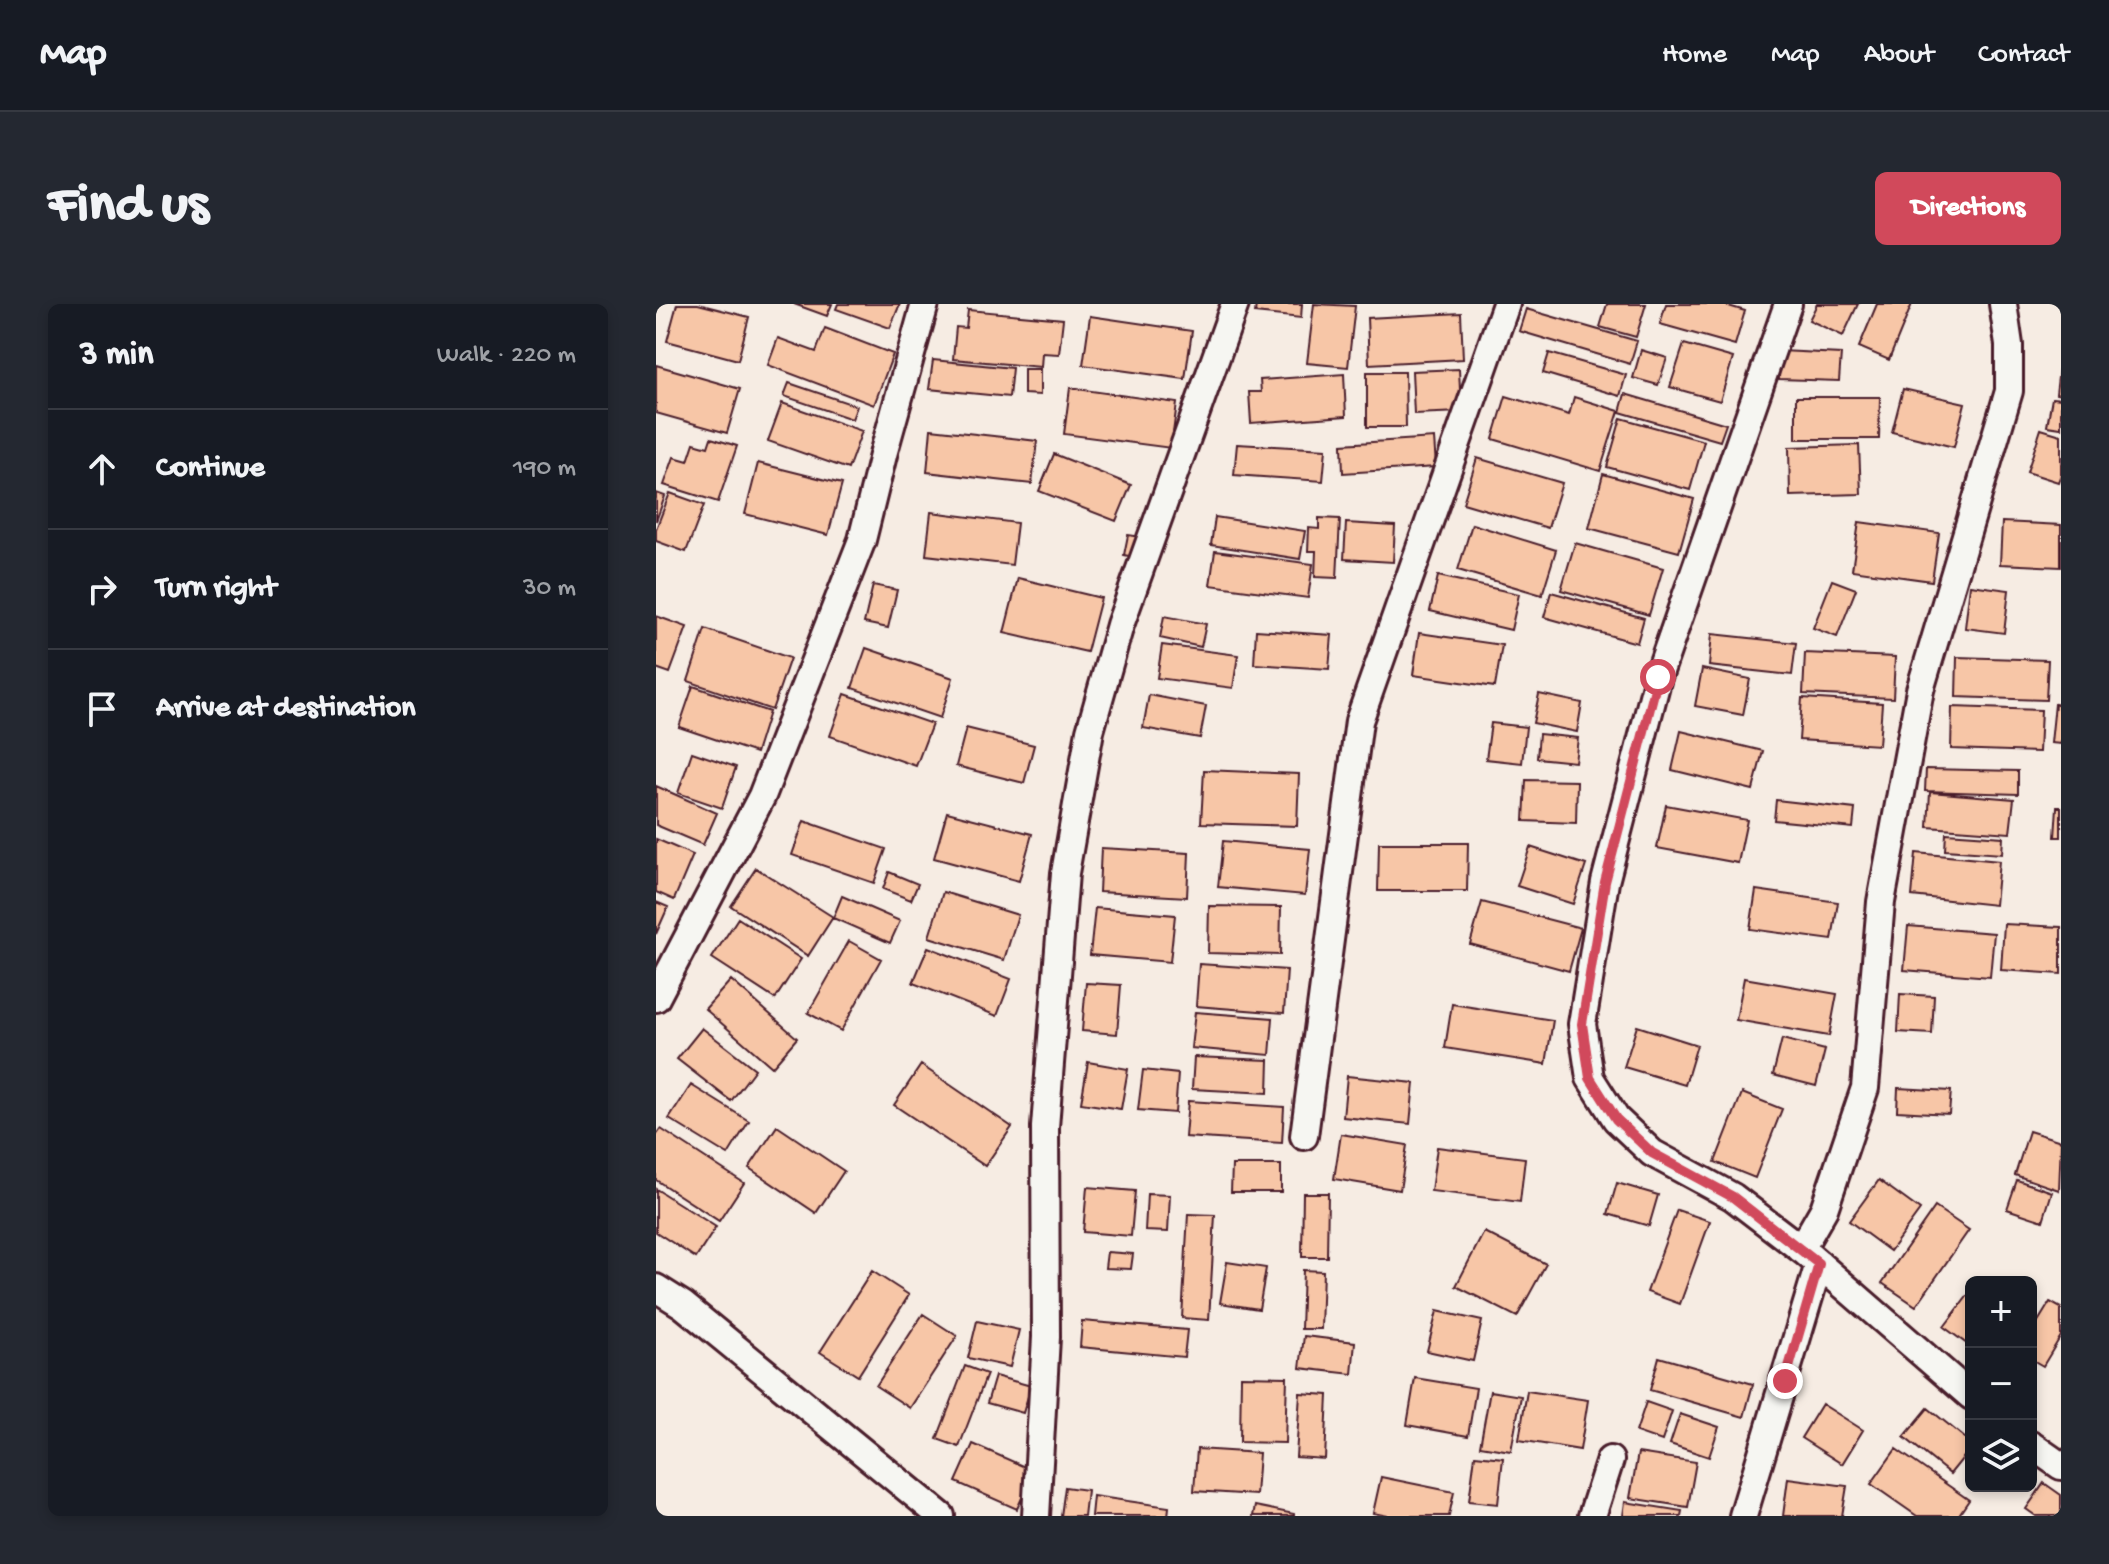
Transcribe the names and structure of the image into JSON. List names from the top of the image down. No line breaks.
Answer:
{"page":{"header":"Map","nav":["Home","Map","About","Contact"],"buttons":"Directions","title":"Find us","heading":["3 min","Walk · 220 m"],"list":[["Continue","190 m"],["Turn right","30 m"],"Arrive at destination"],"map_buttons":["+","−"]}}
